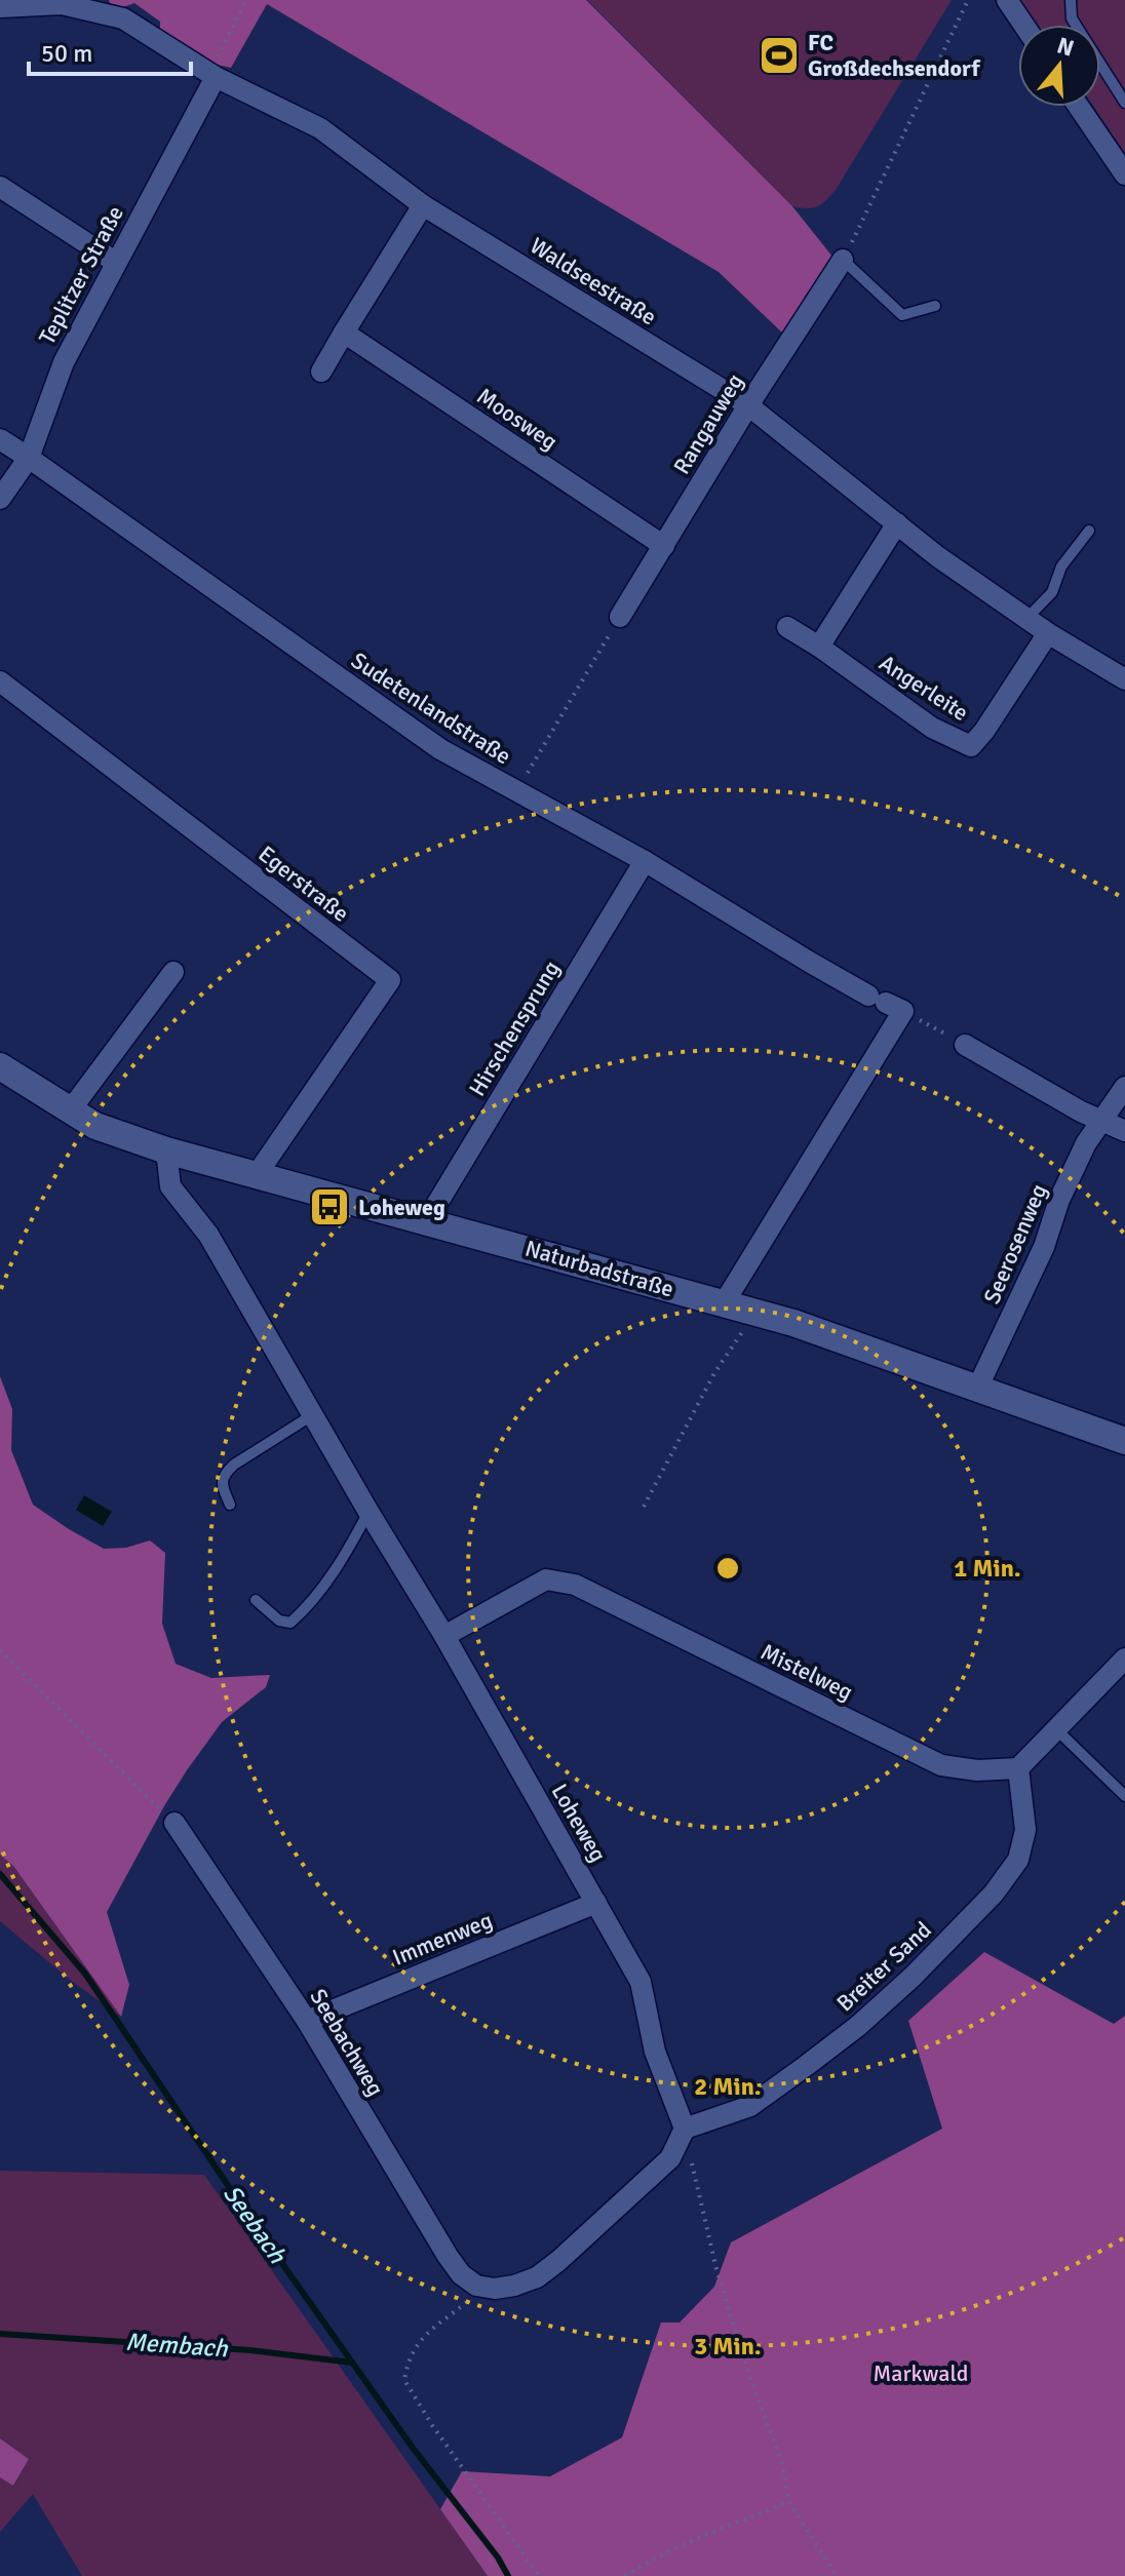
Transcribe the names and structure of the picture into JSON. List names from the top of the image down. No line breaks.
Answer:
{"streets":{"street":["Teplitzer Straße","Waldseestraße","Moosweg","Rangauweg","Angerleite","Sudetenlandstraße","Egerstraße","Hirschensprung","Seerosenweg","Naturbadstraße","Mistelweg","Loheweg","Immenweg","Breiter Sand","Seebachweg"]},"crossings":[["Teplitzer Straße","Waldseestraße"],["Teplitzer Straße","Sudetenlandstraße"],["Waldseestraße","Rangauweg"],["Waldseestraße","Angerleite"],["Moosweg","Rangauweg"],["Sudetenlandstraße","Hirschensprung"],["Egerstraße","Naturbadstraße"],["Hirschensprung","Naturbadstraße"],["Seerosenweg","Naturbadstraße"],["Naturbadstraße","Loheweg"],["Mistelweg","Loheweg"],["Mistelweg","Breiter Sand"],["Loheweg","Immenweg"],["Loheweg","Breiter Sand"],["Immenweg","Seebachweg"]],"water":["Seebach","Membach"],"parks":["Markwald"],"places":{"sports":["FC Großdechsendorf"],"bus stop":["Loheweg"]},"scale_bar":"50 m","north":"top","rings":["1 Min.","2 Min.","3 Min."]}
